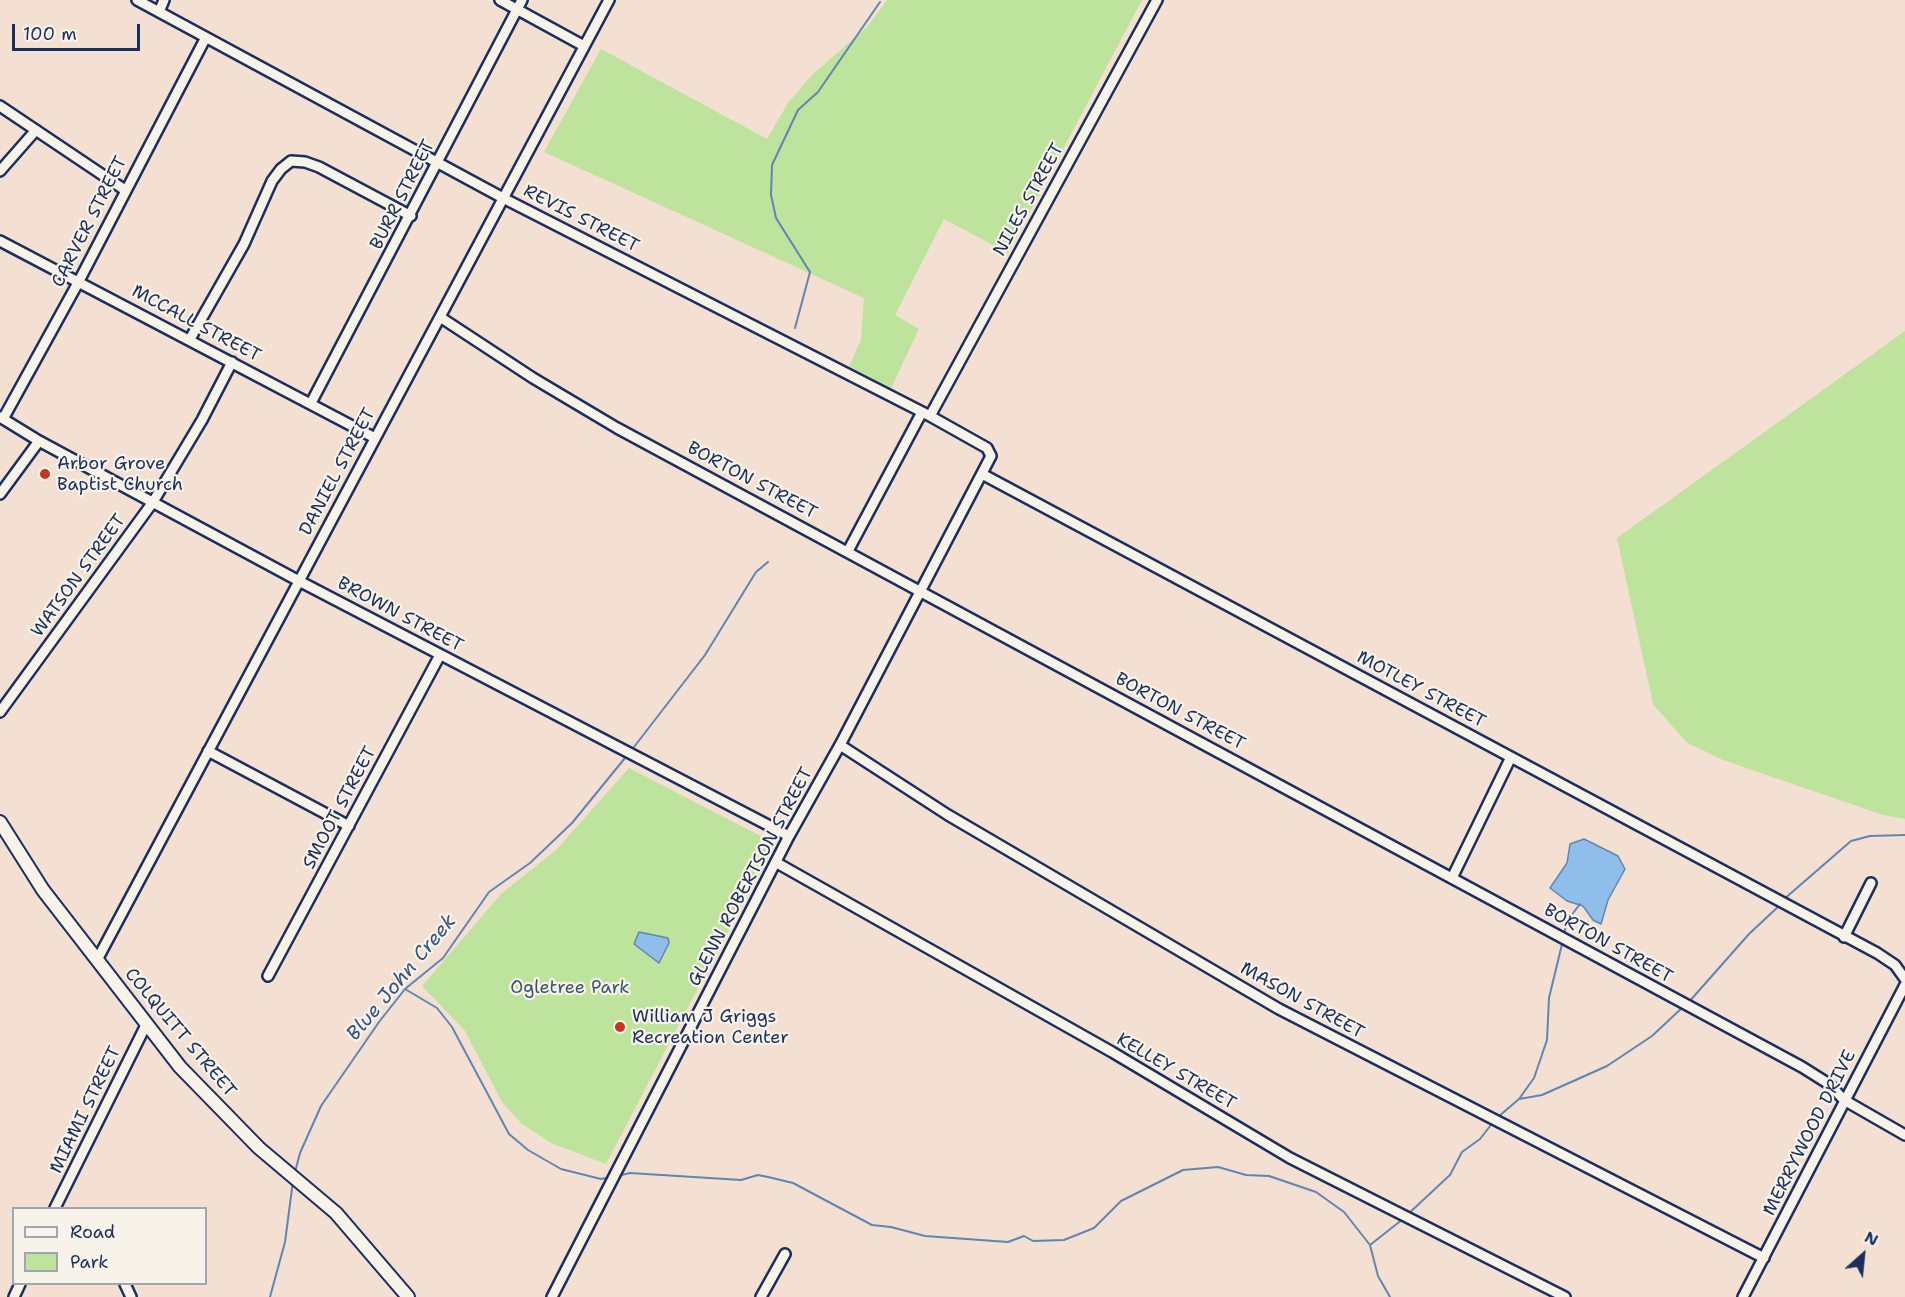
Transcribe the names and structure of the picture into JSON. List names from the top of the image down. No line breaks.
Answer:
{"streets":{"street":["BURR STREET","NILES STREET","REVIS STREET","CARVER STREET","MCCALL STREET","DANIEL STREET","BORTON STREET","WATSON STREET","BROWN STREET","MOTLEY STREET","SMOOT STREET","GLENN ROBERTSON STREET","MASON STREET","COLQUITT STREET","KELLEY STREET","MIAMI STREET","MERRYWOOD DRIVE"]},"crossings":[["BURR STREET","REVIS STREET"],["BURR STREET","MCCALL STREET"],["NILES STREET","REVIS STREET"],["NILES STREET","BORTON STREET"],["REVIS STREET","CARVER STREET"],["REVIS STREET","DANIEL STREET"],["REVIS STREET","MOTLEY STREET"],["REVIS STREET","GLENN ROBERTSON STREET"],["CARVER STREET","MCCALL STREET"],["CARVER STREET","BROWN STREET"],["MCCALL STREET","DANIEL STREET"],["MCCALL STREET","WATSON STREET"],["DANIEL STREET","BORTON STREET"],["DANIEL STREET","BROWN STREET"],["DANIEL STREET","COLQUITT STREET"],["BORTON STREET","GLENN ROBERTSON STREET"],["BORTON STREET","MERRYWOOD DRIVE"],["WATSON STREET","BROWN STREET"],["BROWN STREET","SMOOT STREET"],["BROWN STREET","GLENN ROBERTSON STREET"],["MOTLEY STREET","GLENN ROBERTSON STREET"],["GLENN ROBERTSON STREET","MASON STREET"],["GLENN ROBERTSON STREET","KELLEY STREET"],["MASON STREET","MERRYWOOD DRIVE"],["COLQUITT STREET","MIAMI STREET"]],"water":["Blue John Creek"],"parks":["Ogletree Park"],"places":["Arbor Grove Baptist Church","William J Griggs Recreation Center"],"legend":["Road","Park"],"scale_bar":"100 m","north":"top right"}
